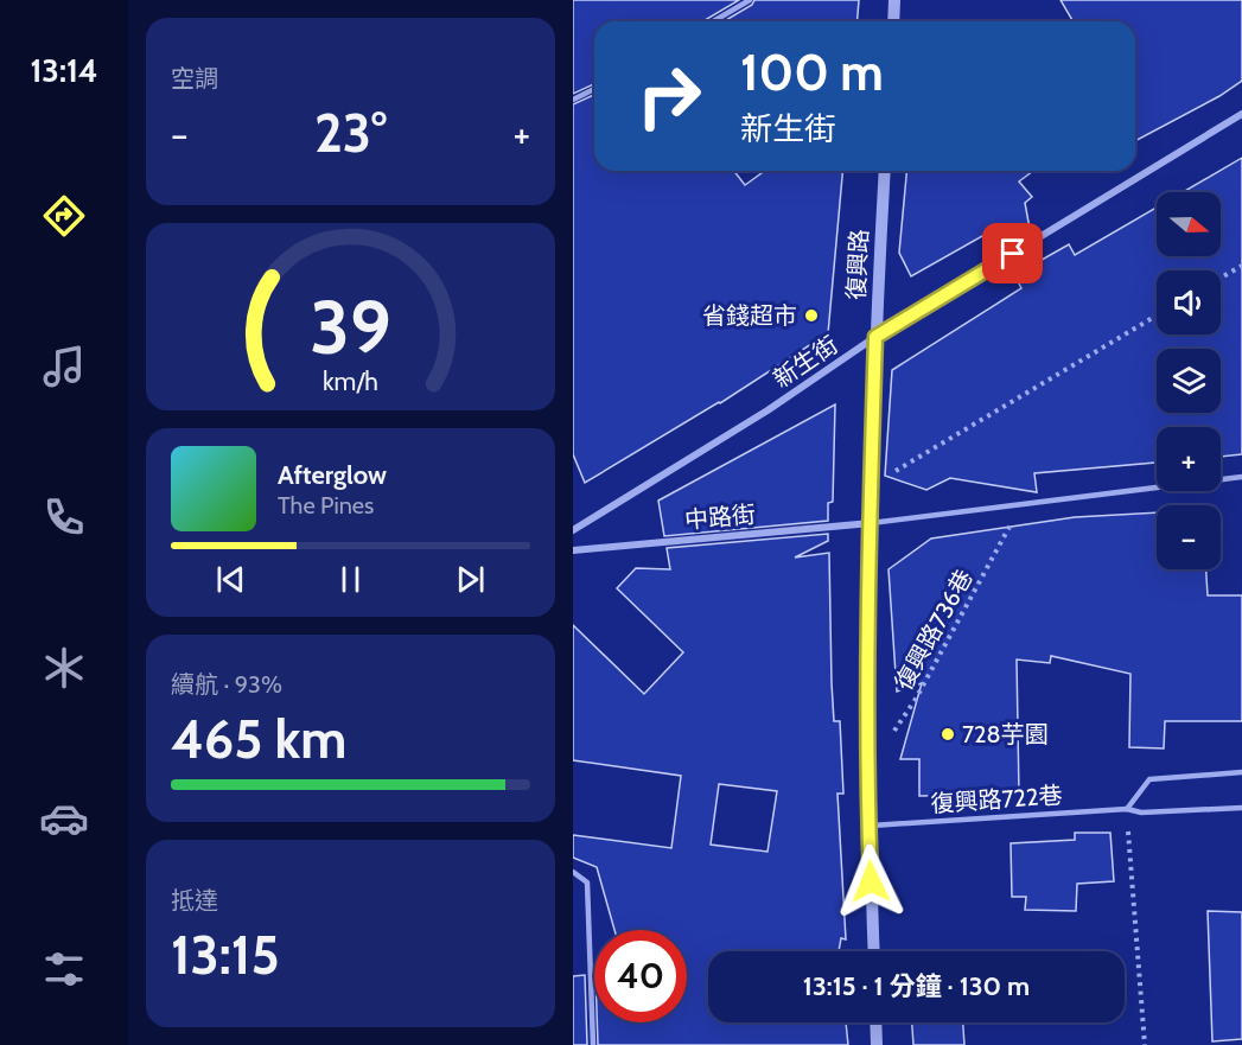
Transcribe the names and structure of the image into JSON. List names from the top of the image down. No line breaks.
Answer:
{"streets":{"street":["復興路","新生街","中路街"],"lane":["復興路722巷"],"path":["復興路736巷"]},"crossings":[["復興路","新生街"],["復興路","中路街"],["復興路","復興路736巷"],["復興路","復興路722巷"]],"places":["省錢超市","728芋園"],"north":"right","page":{"tabs":"13:14","tile":["空調",["續航 · 93%","465 km"],["抵達","13:15"]],"turn":["100 m","新生街"],"heat":["−","23°","+"],"map_buttons":["+","−"],"song":["Afterglow","The Pines"],"limit":"40","trip":"13:15 · 1 分鐘 · 130 m","gauge":["39","km/h"]}}
